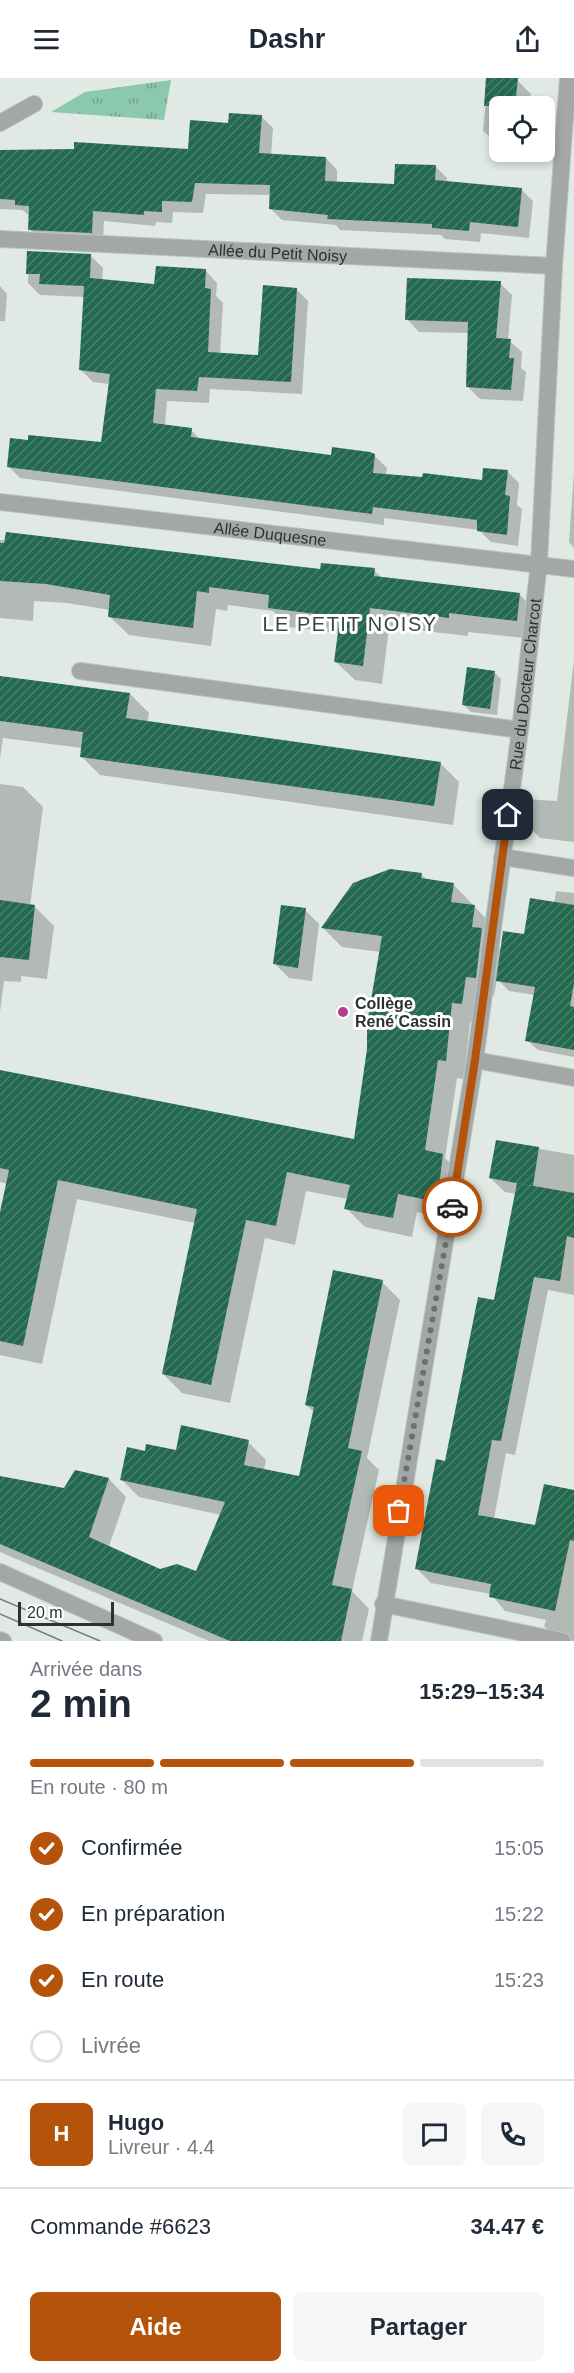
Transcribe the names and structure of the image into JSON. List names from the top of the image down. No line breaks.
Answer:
{"streets":{"street":["Allée du Petit Noisy","Allée Duquesne","Rue du Docteur Charcot"]},"crossings":[["Allée du Petit Noisy","Rue du Docteur Charcot"],["Allée Duquesne","Rue du Docteur Charcot"]],"districts":["LE PETIT NOISY"],"places":["Collège René Cassin"],"scale_bar":"20 m","page":{"header":"Dashr","scale":"20 m","heading":["2 min","Arrivée dans","15:29–15:34"],"panel":["Hugo","Livreur · 4.4","Commande #6623","34.47 €"],"bar":"En route · 80 m","list":[["Confirmée","15:05"],["En préparation","15:22"],["En route","15:23"],"Livrée"],"round":"H","buttons":["Aide","Partager"]}}
